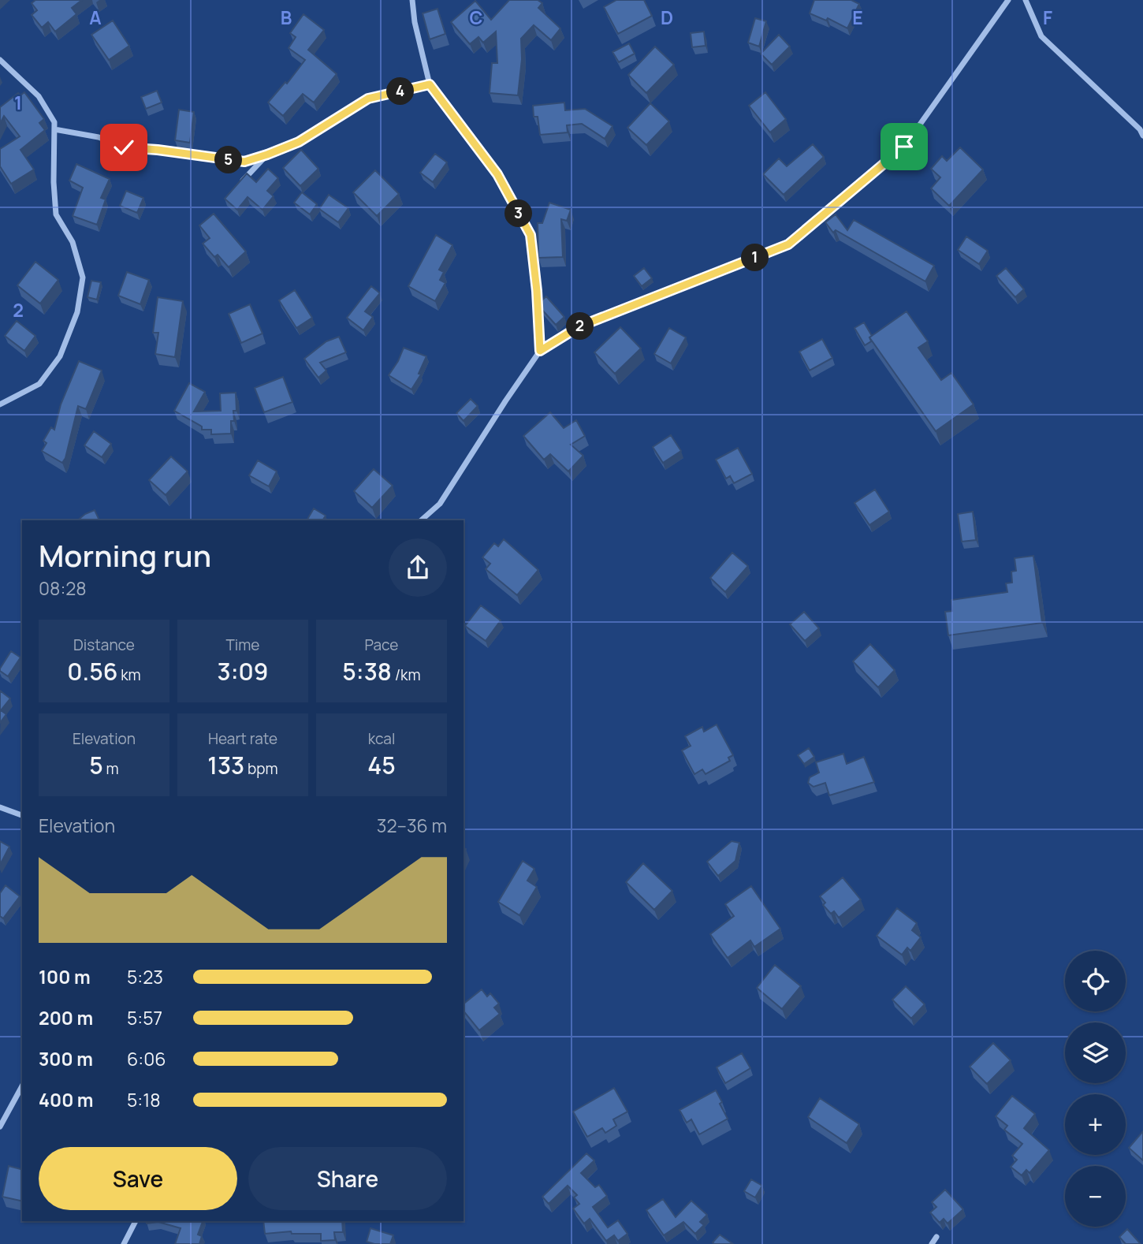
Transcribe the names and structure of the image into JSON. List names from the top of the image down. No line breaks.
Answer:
{"page":{"pins":["4","5","3","1","2"],"heading":["Morning run","08:28"],"stats":[["Distance","0.56 km"],["Time","3:09"],["Pace","5:38 /km"],["Elevation","5 m"],["Heart rate","133 bpm"],["kcal","45"]],"chart":["Elevation","32–36 m"],"map_buttons":["+","−"],"list":[{"name":"100 m","note":"5:23"},{"name":"200 m","note":"5:57"},{"name":"300 m","note":"6:06"},{"name":"400 m","note":"5:18"}],"buttons":["Save","Share"]},"grid":{"columns":["A","B","C","D","E","F"],"rows":["1","2"]}}
